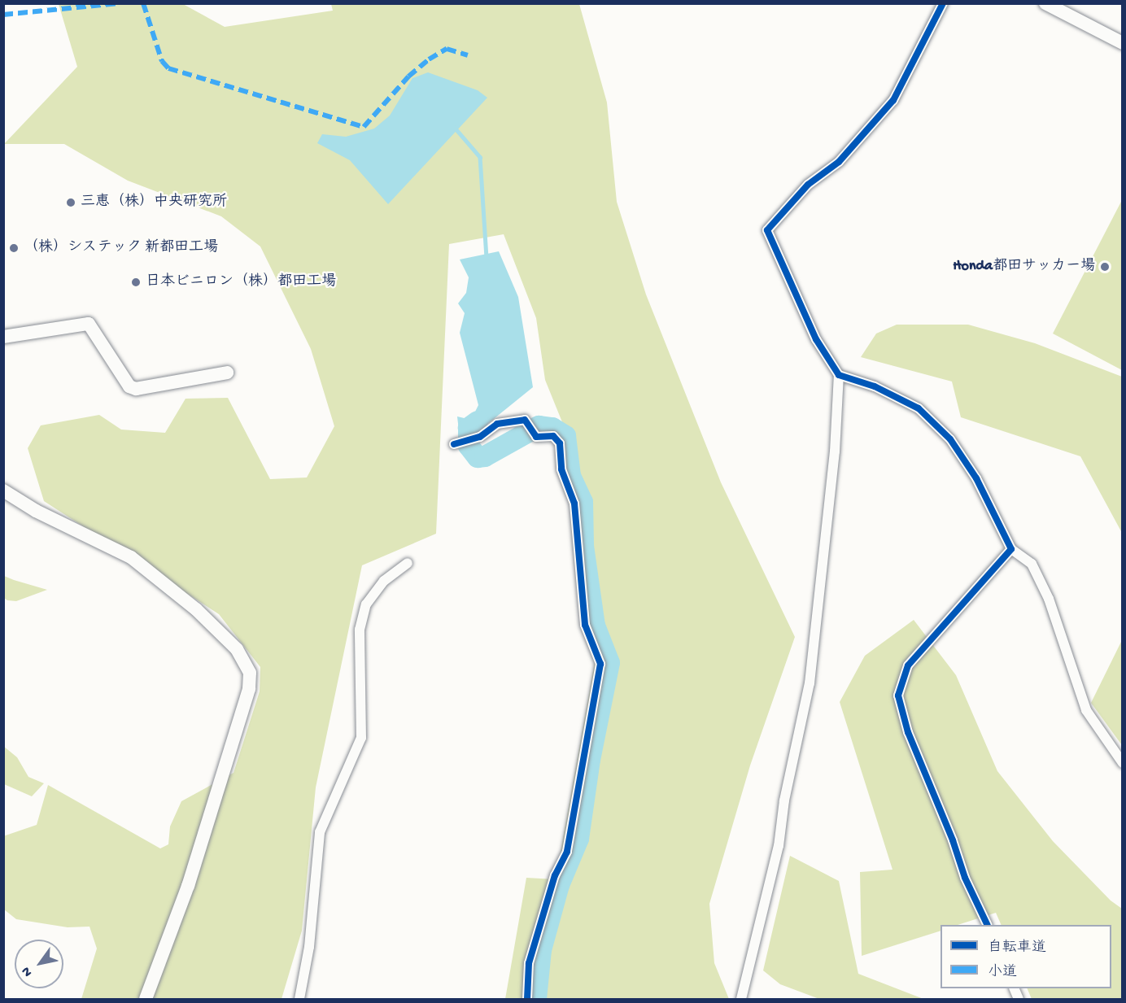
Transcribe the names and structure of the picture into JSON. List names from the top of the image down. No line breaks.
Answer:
{"places":["三恵（株）中央研究所","（株）システック 新都田工場","Honda都田サッカー場","日本ビニロン（株）都田工場"],"legend":["自転車道","小道"],"north":"bottom left"}
